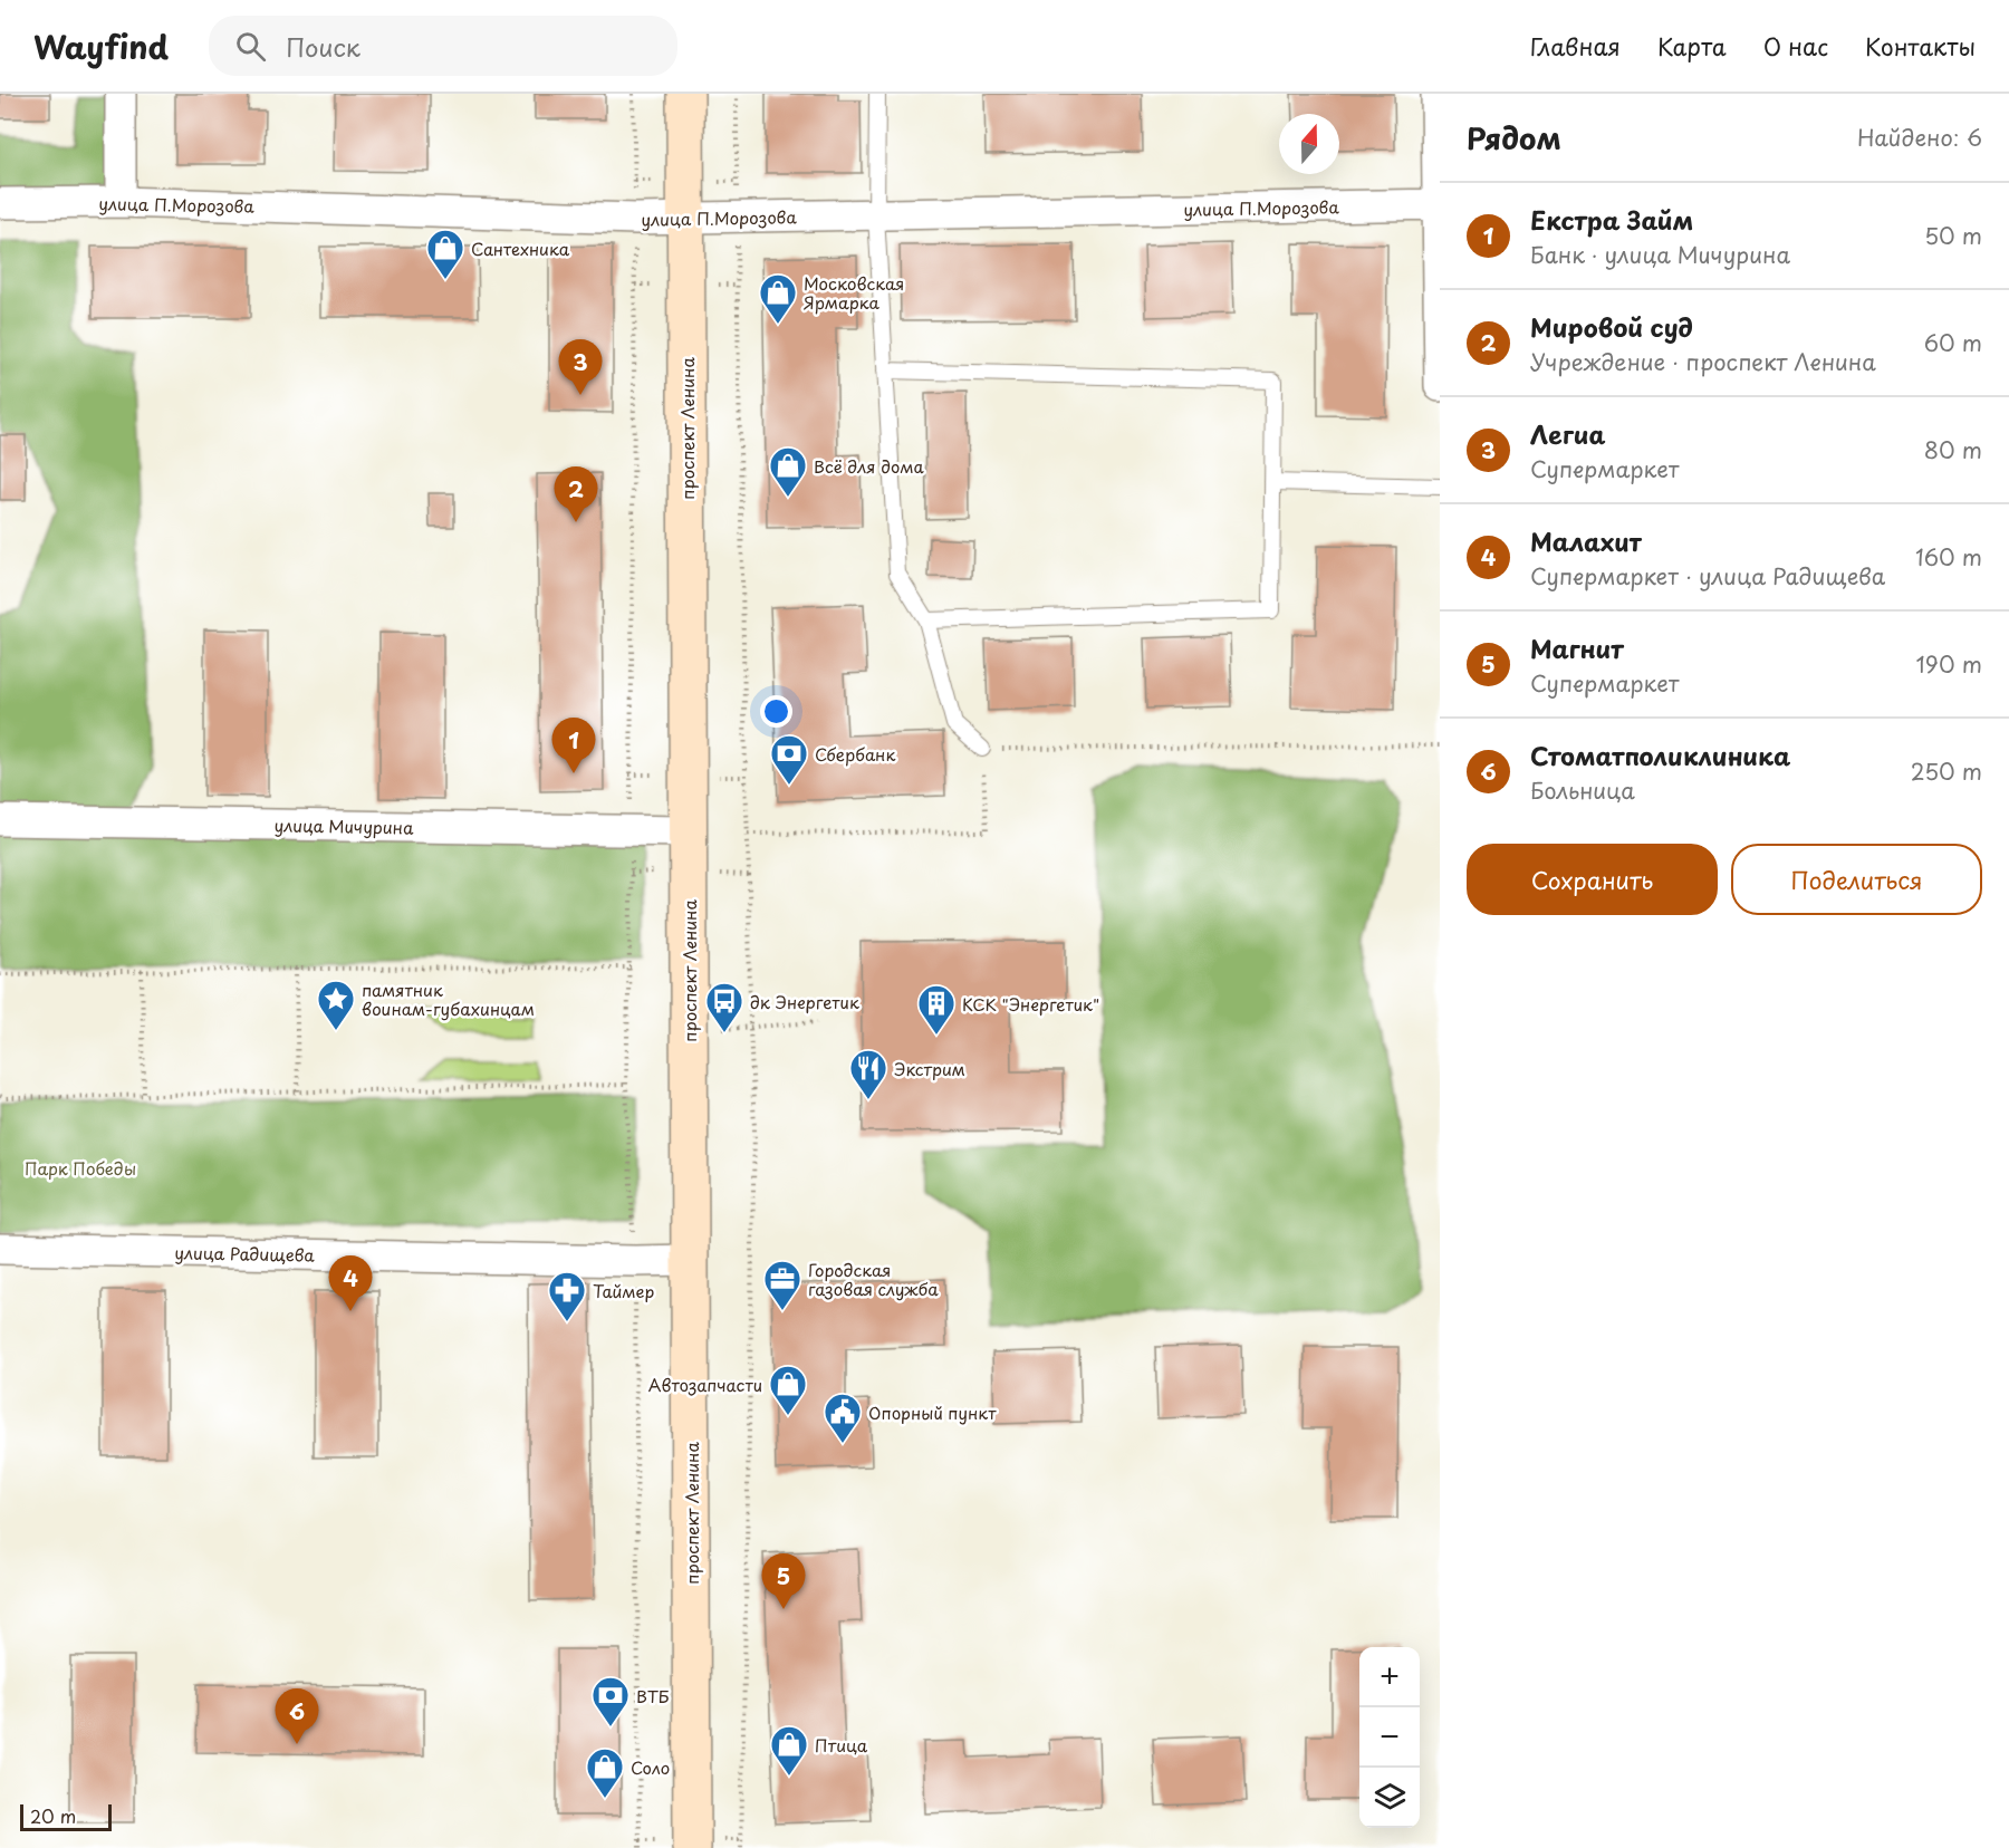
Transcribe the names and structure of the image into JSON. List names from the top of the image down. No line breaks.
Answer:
{"streets":{"main road":["проспект Ленина"],"street":["улица П.Морозова","улица Мичурина","улица Радищева"]},"crossings":[["улица П.Морозова","проспект Ленина"],["проспект Ленина","улица Мичурина"],["проспект Ленина","улица Радищева"]],"parks":["Парк Победы"],"places":{"shop":["Сантехника","Московская Ярмарка","Всё для дома","Автозапчасти","Птица","Соло"],"bank":["Сбербанк","ВТБ"],"place":["памятник воинам-губахинцам"],"bus stop":["дк Энергетик"],"building":["КСК \"Энергетик\""],"restaurant":["Экстрим"],"office":["Городская газовая служба"],"pharmacy":["Таймер"],"public building":["Опорный пункт"]},"scale_bar":"20 m","north":"top","page":{"header":"Wayfind","search":"Поиск","nav":["Главная","Карта","О нас","Контакты"],"heading":["Рядом","Найдено: 6"],"list":[{"mark":"1","name":"Екстра Займ","note":"Банк · улица Мичурина","value":"50 m"},{"mark":"2","name":"Мировой суд","note":"Учреждение · проспект Ленина","value":"60 m"},{"mark":"3","name":"Легиа","note":"Супермаркет","value":"80 m"},{"mark":"4","name":"Малахит","note":"Супермаркет · улица Радищева","value":"160 m"},{"mark":"5","name":"Магнит","note":"Супермаркет","value":"190 m"},{"mark":"6","name":"Стоматполиклиника","note":"Больница","value":"250 m"}],"pins":["3","2","1","4","5","6"],"buttons":["Сохранить","Поделиться"],"map_buttons":["+","−"],"scale":"20 m"}}
